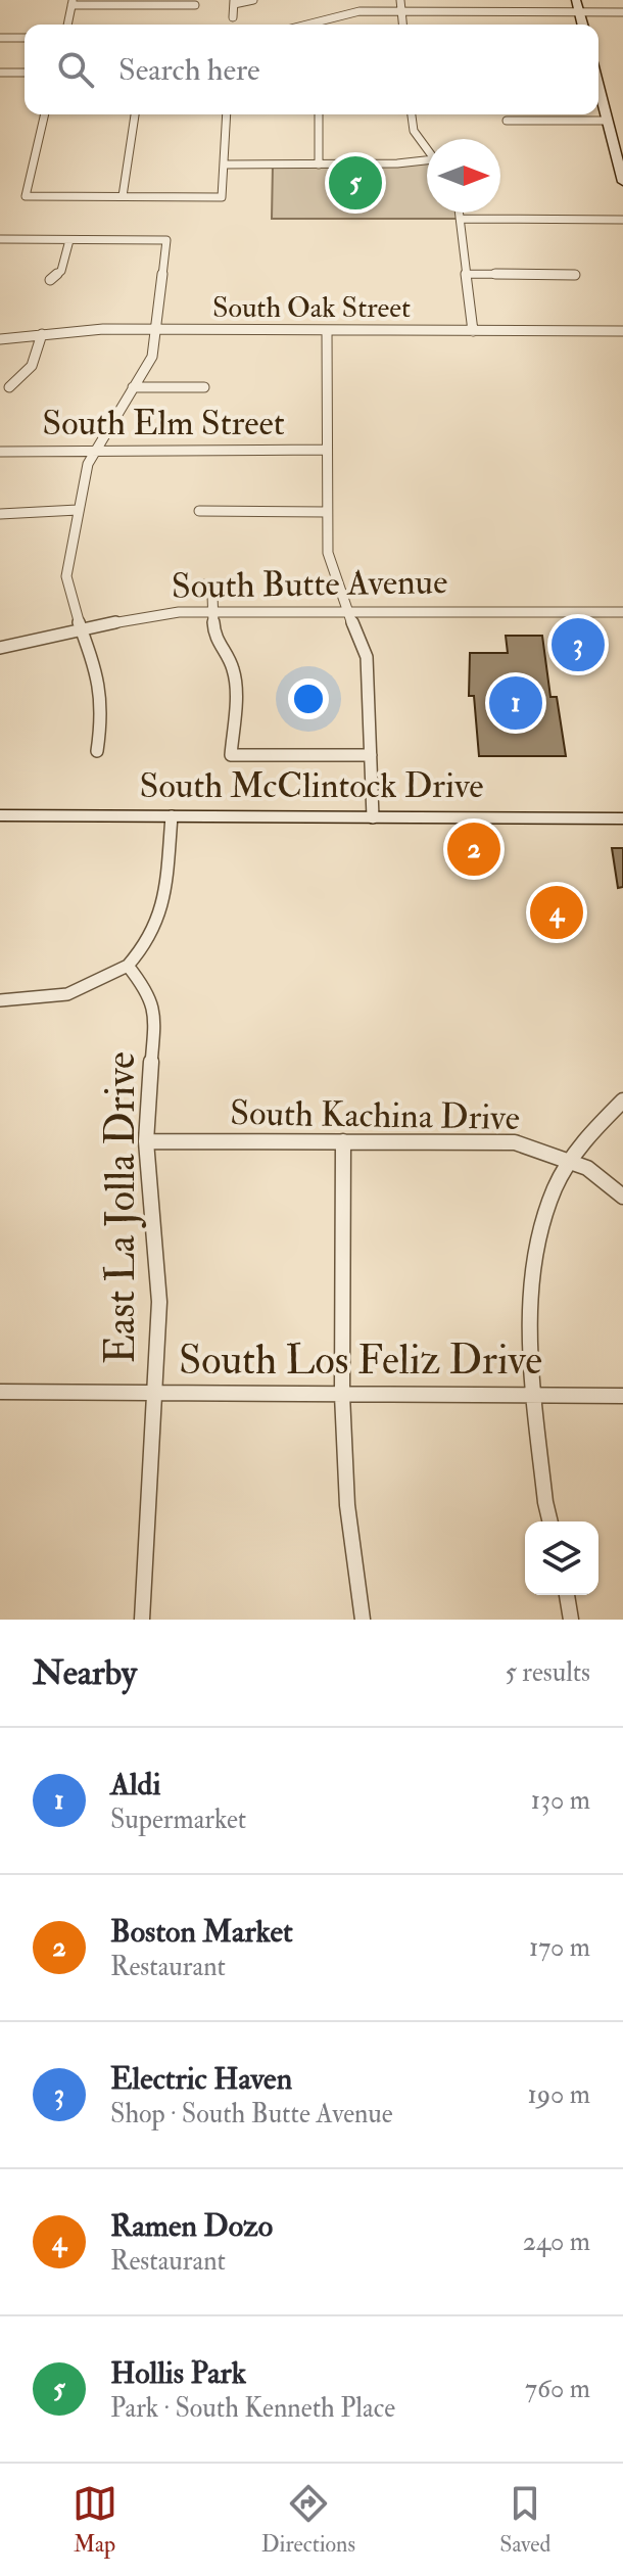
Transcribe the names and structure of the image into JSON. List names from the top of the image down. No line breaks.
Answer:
{"streets":{"main road":["South McClintock Drive"],"street":["South Oak Street","South Elm Street","South Butte Avenue","South Kachina Drive","East La Jolla Drive","South Los Feliz Drive"]},"crossings":[["South Kachina Drive","East La Jolla Drive"],["East La Jolla Drive","South Los Feliz Drive"]],"north":"right","page":{"search":"Search here","pins":["5","3","1","2","4"],"heading":["Nearby","5 results"],"list":[{"mark":"1","name":"Aldi","note":"Supermarket","value":"130 m"},{"mark":"2","name":"Boston Market","note":"Restaurant","value":"170 m"},{"mark":"3","name":"Electric Haven","note":"Shop · South Butte Avenue","value":"190 m"},{"mark":"4","name":"Ramen Dozo","note":"Restaurant","value":"240 m"},{"mark":"5","name":"Hollis Park","note":"Park · South Kenneth Place","value":"760 m"}],"nav":["Map","Directions","Saved"]}}
